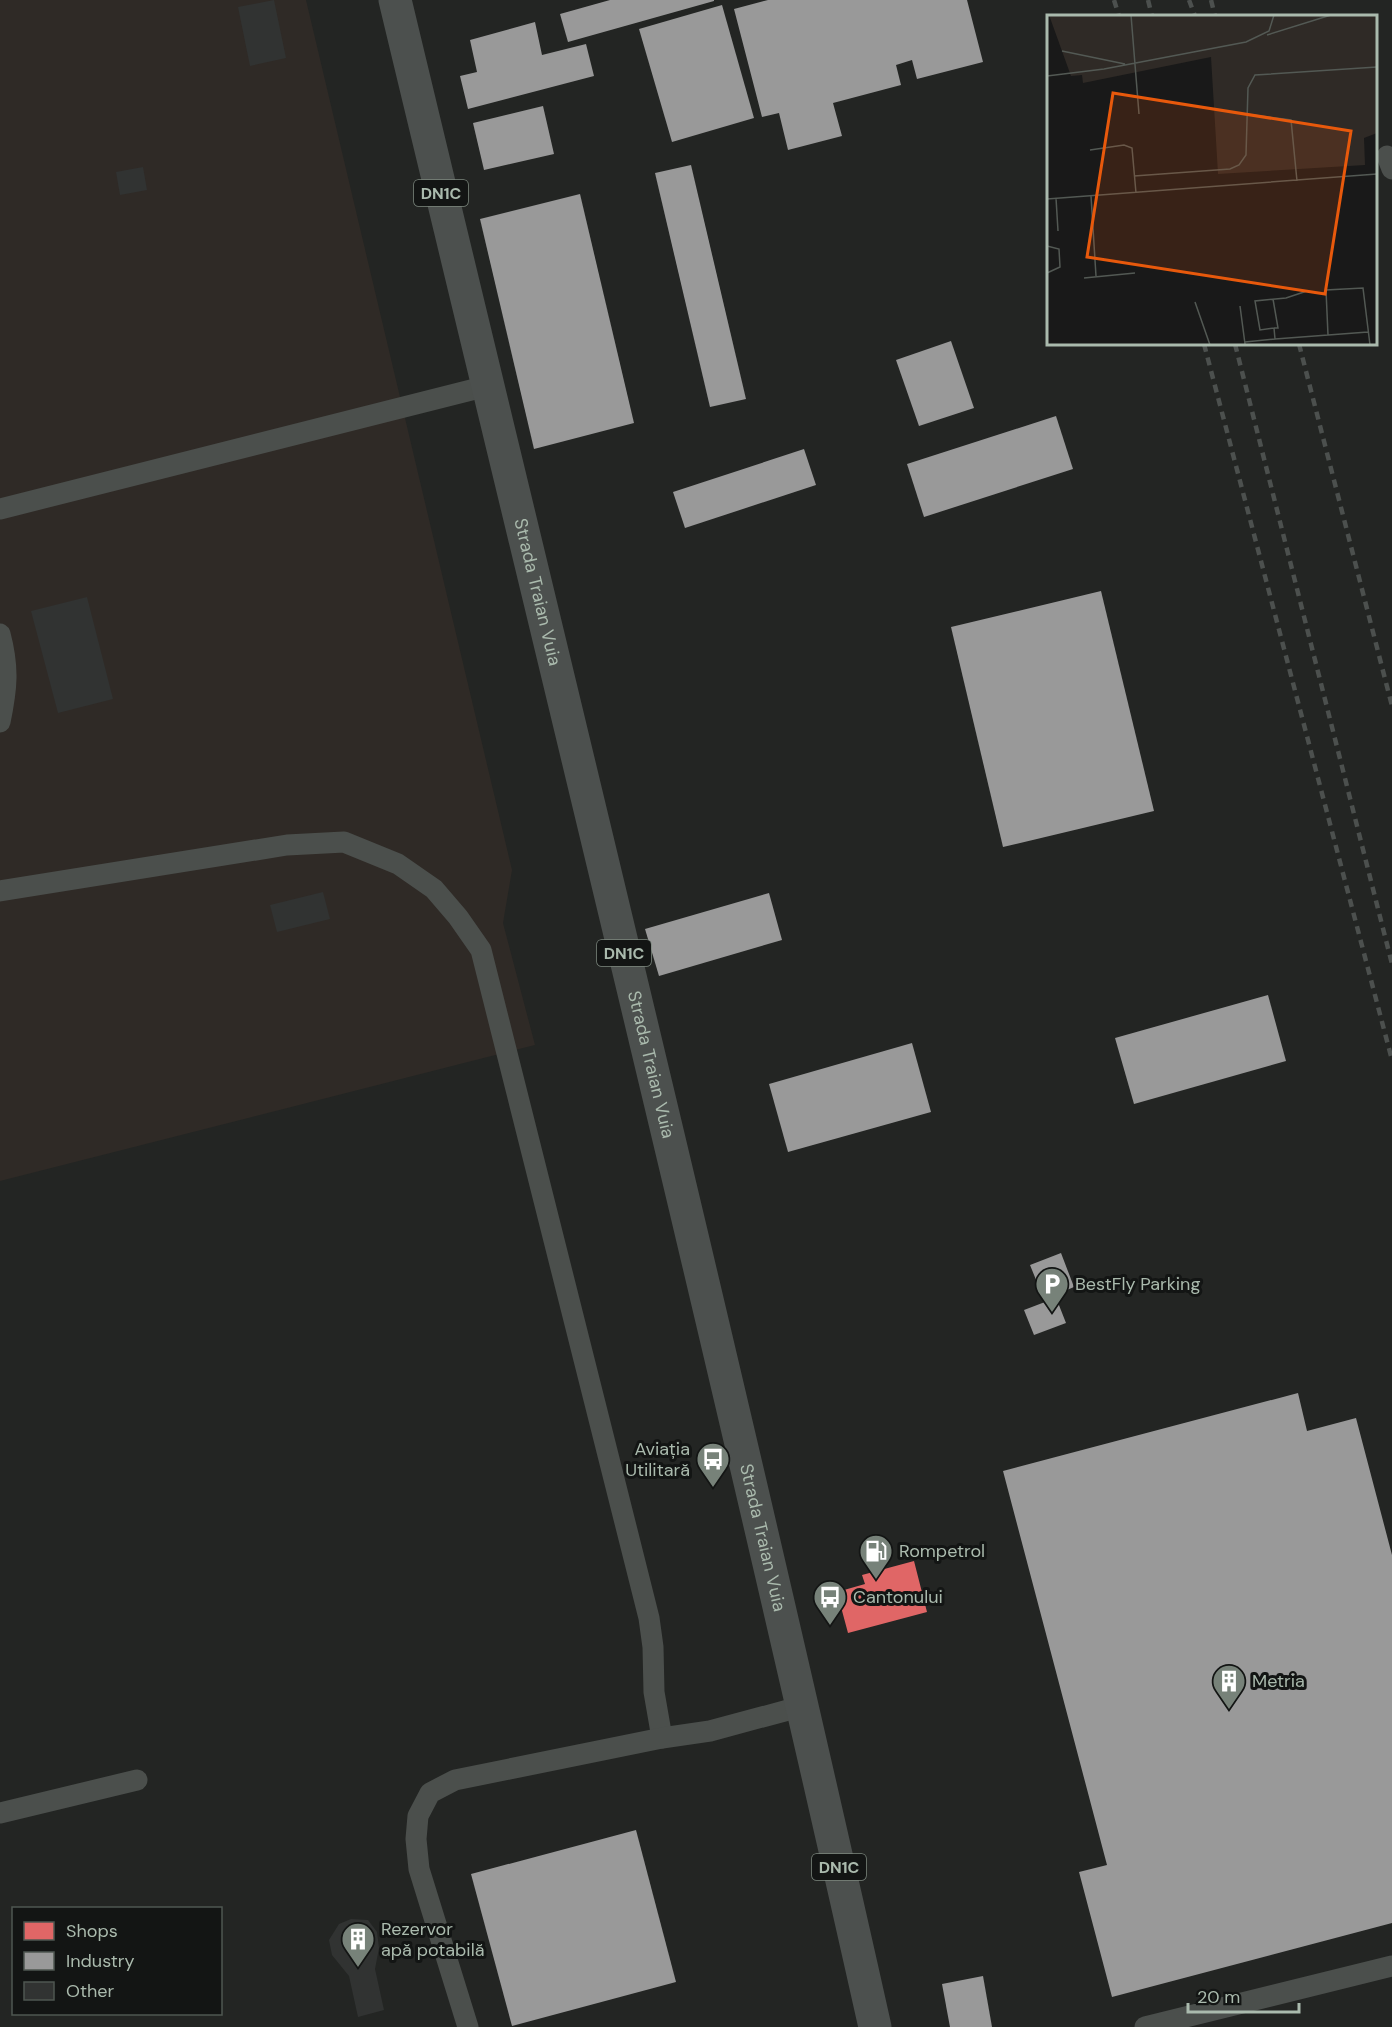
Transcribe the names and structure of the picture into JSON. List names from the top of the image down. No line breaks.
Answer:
{"streets":{"main road":["DN1C","Strada Traian Vuia"]},"places":{"parking":["BestFly Parking"],"bus stop":["Aviația Utilitară","Cantonului"],"fuel station":["Rompetrol"],"building":["Metria","Rezervor apă potabilă"]},"legend":["Shops","Industry","Other"],"scale_bar":"20 m"}
